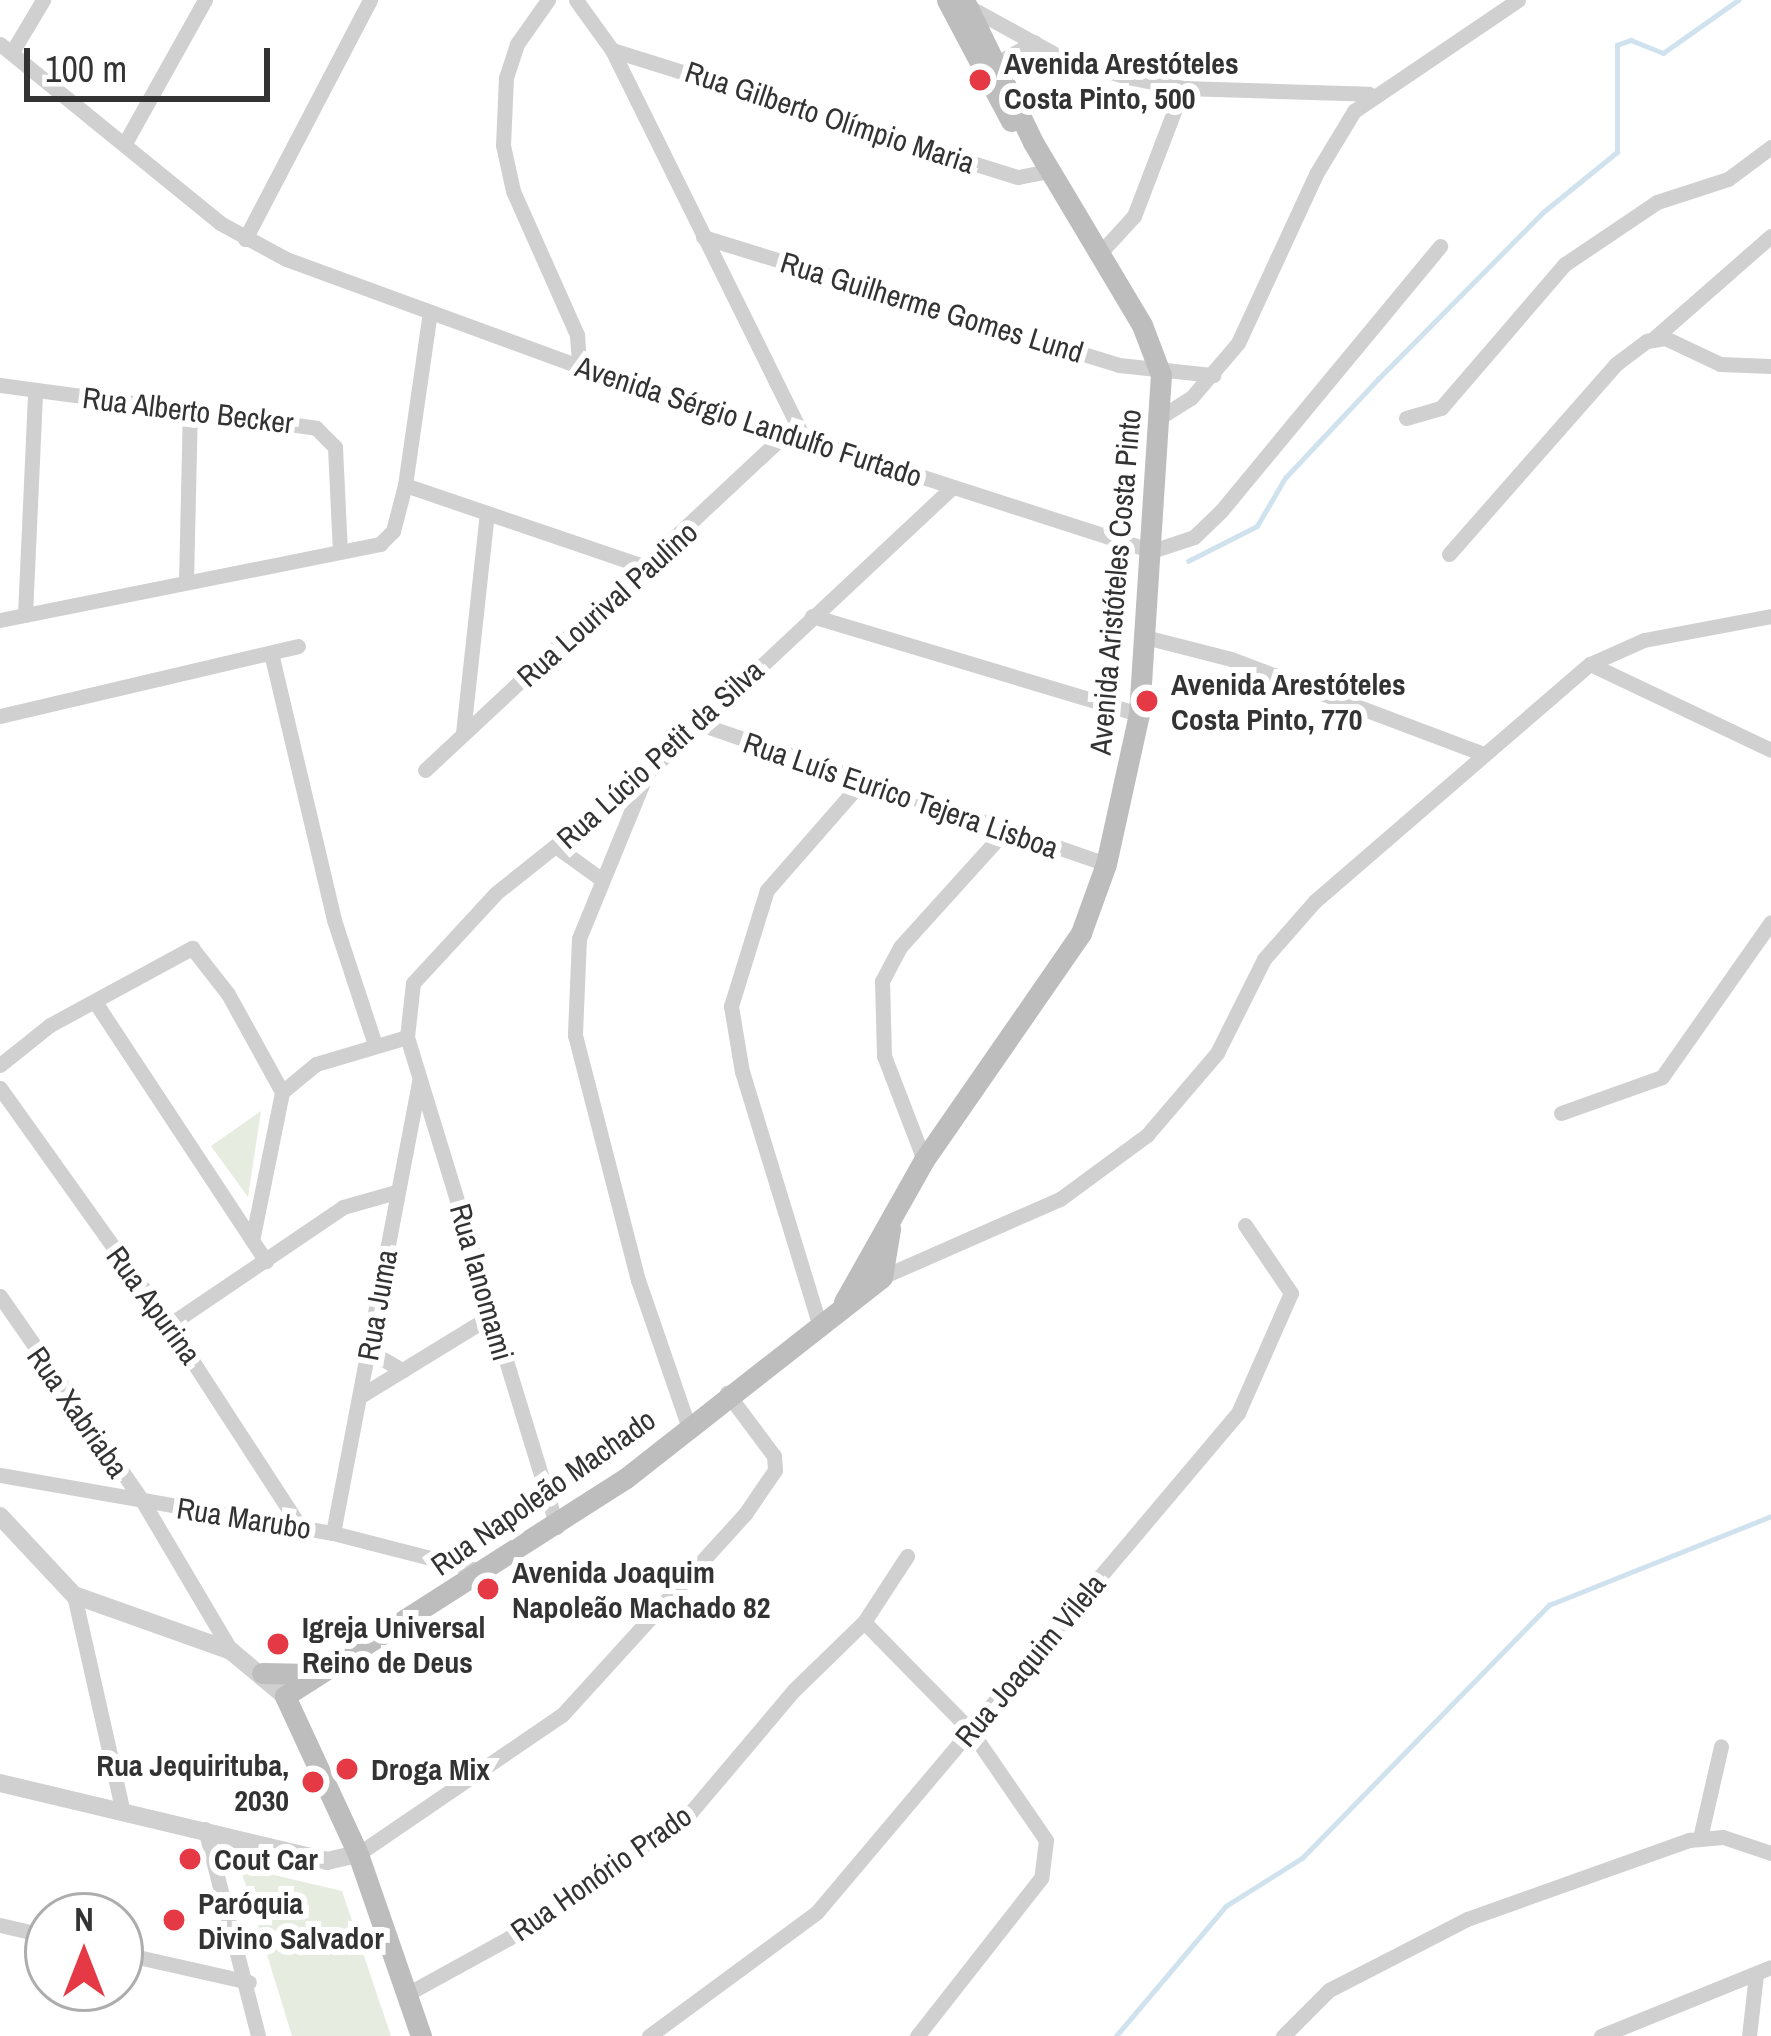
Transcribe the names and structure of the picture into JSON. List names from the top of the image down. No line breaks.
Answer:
{"streets":{"main road":["Avenida Aristóteles Costa Pinto","Rua Napoleão Machado"],"street":["Rua Gilberto Olímpio Maria","Rua Guilherme Gomes Lund","Rua Alberto Becker","Avenida Sérgio Landulfo Furtado","Rua Lourival Paulino","Rua Lúcio Petit da Silva","Rua Luís Eurico Tejera Lisboa","Rua Ianomami","Rua Apurina","Rua Juma","Rua Xabriaba","Rua Marubo","Rua Joaquim Vilela","Rua Honório Prado"]},"crossings":[["Rua Gilberto Olímpio Maria","Avenida Aristóteles Costa Pinto"],["Rua Guilherme Gomes Lund","Avenida Aristóteles Costa Pinto"],["Avenida Sérgio Landulfo Furtado","Avenida Aristóteles Costa Pinto"],["Avenida Sérgio Landulfo Furtado","Rua Lourival Paulino"],["Avenida Sérgio Landulfo Furtado","Rua Lúcio Petit da Silva"],["Avenida Aristóteles Costa Pinto","Rua Luís Eurico Tejera Lisboa"],["Avenida Aristóteles Costa Pinto","Rua Napoleão Machado"],["Rua Lúcio Petit da Silva","Rua Luís Eurico Tejera Lisboa"],["Rua Lúcio Petit da Silva","Rua Ianomami"],["Rua Ianomami","Rua Juma"],["Rua Ianomami","Rua Napoleão Machado"],["Rua Apurina","Rua Marubo"],["Rua Juma","Rua Marubo"],["Rua Xabriaba","Rua Marubo"],["Rua Napoleão Machado","Rua Marubo"]],"places":["Avenida Arestóteles Costa Pinto, 500","Avenida Arestóteles Costa Pinto, 770","Avenida Joaquim Napoleão Machado 82","Igreja Universal Reino de Deus","Droga Mix","Rua Jequirituba, 2030","Cout Car","Paróquia Divino Salvador"],"scale_bar":"100 m","north":"top"}
